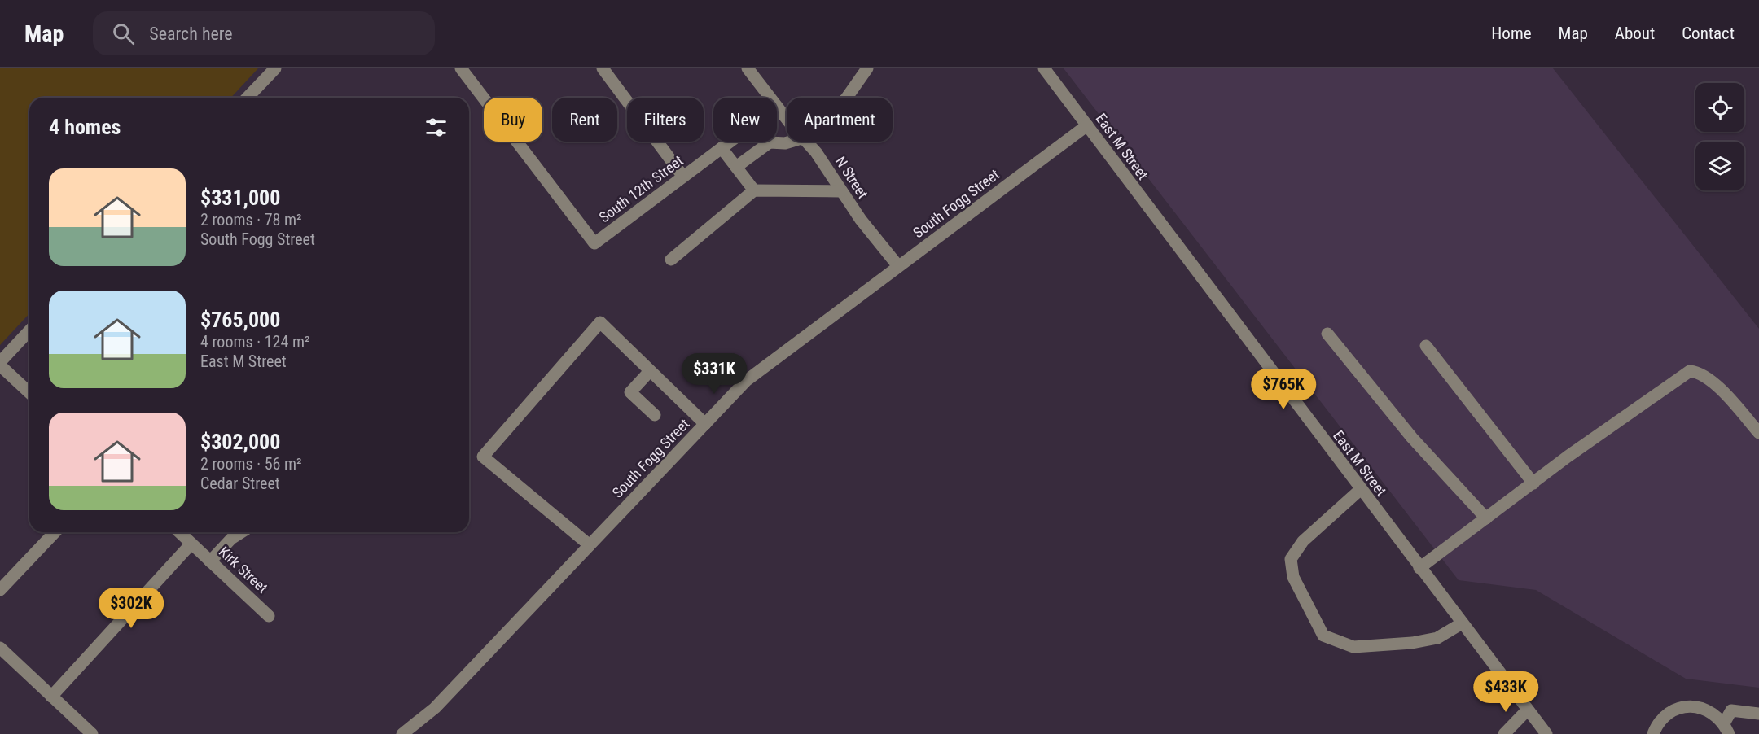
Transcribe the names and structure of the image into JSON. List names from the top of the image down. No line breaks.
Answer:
{"streets":{"street":["East M Street","N Street","South 12th Street","South Fogg Street","Kirk Street"]},"crossings":[["East M Street","South Fogg Street"],["N Street","South Fogg Street"]],"page":{"header":"Map","search":"Search here","nav":["Home","Map","About","Contact"],"chip":["Buy","Rent","Filters","New","Apartment"],"heading":"4 homes","list":[{"name":"$331,000","note":"2 rooms · 78 m² · South Fogg Street"},{"name":"$765,000","note":"4 rooms · 124 m² · East M Street"},{"name":"$302,000","note":"2 rooms · 56 m² · Cedar Street"}],"price":["$331K","$765K","$302K","$433K"]}}
